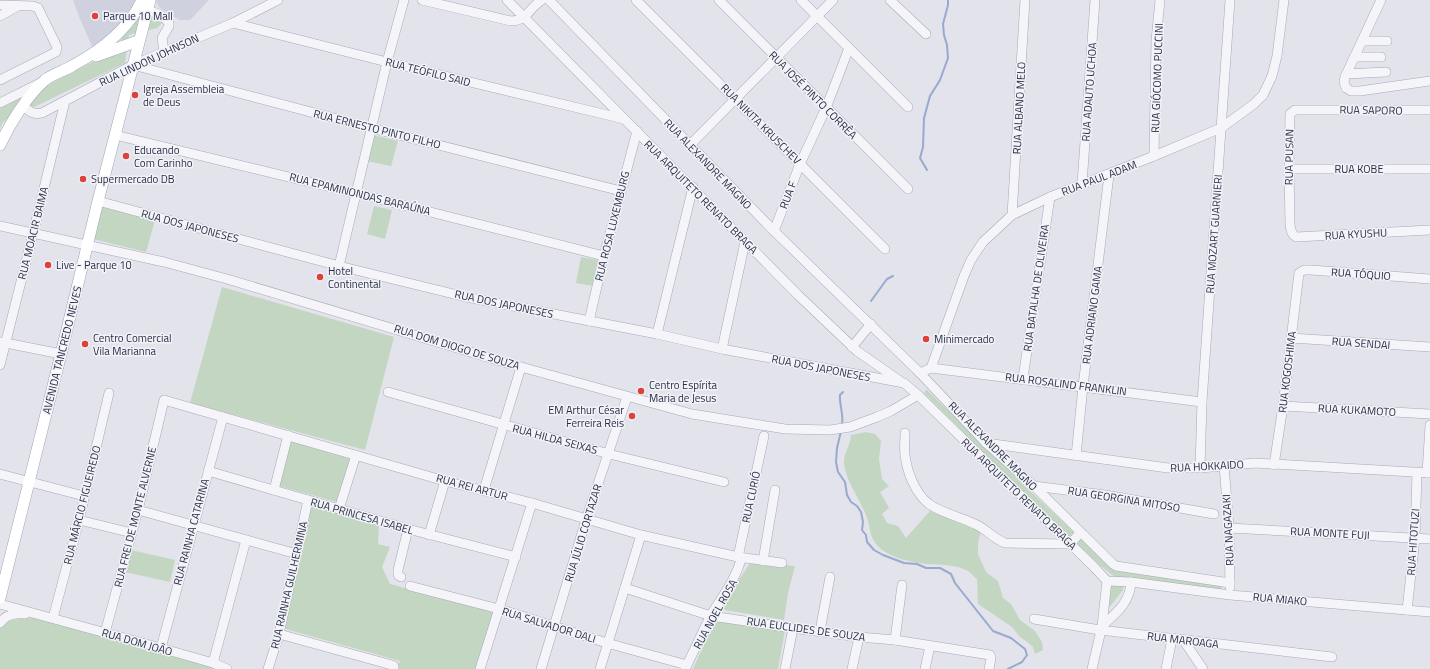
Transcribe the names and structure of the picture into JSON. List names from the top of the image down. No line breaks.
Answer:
{"streets":{"main road":["AVENIDA TANCREDO NEVES"],"street":["RUA LINDON JOHNSON","RUA TEÓFILO SAID","RUA GIÓCOMO PUCCINI","RUA ADAUTO UCHOA","RUA JOSÉ PINTO CORRÊA","RUA ALBANO MELO","RUA SAPORO","RUA NIKITA KRUSCHEV","RUA ERNESTO PINTO FILHO","RUA PUSAN","RUA ALEXANDRE MAGNO","RUA KOBE","RUA PAUL ADAM","RUA EPAMINONDAS BARAÚNA","RUA F","RUA ARQUITETO RENATO BRAGA","RUA DOS JAPONESES","RUA ROSA LUXEMBURG","RUA MOACIR BAIMA","RUA MOZART GUARNIERI","RUA KYUSHU","RUA TÓQUIO","RUA BATALHA DE OLIVEIRA","RUA ADRIANO GAMA","RUA SENDAI","RUA DOM DIOGO DE SOUZA","RUA KOGOSHIMA","RUA ROSALIND FRANKLIN","RUA KUKAMOTO","RUA HILDA SEIXAS","RUA HOKKAIDO","RUA REI ARTUR","RUA CURIÓ","RUA GEORGINA MITOSO","RUA MÁRCIO FIGUEIREDO","RUA PRINCESA ISABEL","RUA FREI DE MONTE ALVERNE","RUA NAGAZAKI","RUA RAINHA CATARINA","RUA JÚLIO CORTAZAR","RUA MONTE FUJI","RUA HITOTUZI","RUA RAINHA GUILHERMINA","RUA MIAKO","RUA NOEL ROSA","RUA SALVADOR DALI","RUA EUCLIDES DE SOUZA","RUA MAROAGA","RUA DOM JOÃO"]},"crossings":[["RUA LINDON JOHNSON","RUA TEÓFILO SAID"],["RUA LINDON JOHNSON","RUA ERNESTO PINTO FILHO"],["RUA LINDON JOHNSON","RUA MOACIR BAIMA"],["RUA LINDON JOHNSON","AVENIDA TANCREDO NEVES"],["RUA TEÓFILO SAID","RUA ARQUITETO RENATO BRAGA"],["RUA GIÓCOMO PUCCINI","RUA PAUL ADAM"],["RUA ADAUTO UCHOA","RUA PAUL ADAM"],["RUA JOSÉ PINTO CORRÊA","RUA F"],["RUA ALBANO MELO","RUA PAUL ADAM"],["RUA SAPORO","RUA PUSAN"],["RUA NIKITA KRUSCHEV","RUA F"],["RUA ERNESTO PINTO FILHO","RUA ROSA LUXEMBURG"],["RUA ERNESTO PINTO FILHO","AVENIDA TANCREDO NEVES"],["RUA PUSAN","RUA KOBE"],["RUA PUSAN","RUA KYUSHU"],["RUA ALEXANDRE MAGNO","RUA F"],["RUA ALEXANDRE MAGNO","RUA HOKKAIDO"],["RUA ALEXANDRE MAGNO","RUA GEORGINA MITOSO"],["RUA ALEXANDRE MAGNO","RUA NAGAZAKI"],["RUA PAUL ADAM","RUA MOZART GUARNIERI"],["RUA PAUL ADAM","RUA BATALHA DE OLIVEIRA"],["RUA PAUL ADAM","RUA ADRIANO GAMA"],["RUA PAUL ADAM","RUA ROSALIND FRANKLIN"],["RUA EPAMINONDAS BARAÚNA","RUA ROSA LUXEMBURG"],["RUA EPAMINONDAS BARAÚNA","AVENIDA TANCREDO NEVES"],["RUA ARQUITETO RENATO BRAGA","RUA DOS JAPONESES"],["RUA ARQUITETO RENATO BRAGA","RUA ROSA LUXEMBURG"],["RUA ARQUITETO RENATO BRAGA","RUA DOM DIOGO DE SOUZA"],["RUA DOS JAPONESES","RUA ROSA LUXEMBURG"],["RUA DOS JAPONESES","RUA DOM DIOGO DE SOUZA"],["RUA DOS JAPONESES","AVENIDA TANCREDO NEVES"],["RUA MOACIR BAIMA","RUA DOM DIOGO DE SOUZA"],["RUA MOZART GUARNIERI","RUA ROSALIND FRANKLIN"],["RUA MOZART GUARNIERI","RUA HOKKAIDO"],["RUA TÓQUIO","RUA KOGOSHIMA"],["RUA BATALHA DE OLIVEIRA","RUA ROSALIND FRANKLIN"],["RUA ADRIANO GAMA","RUA ROSALIND FRANKLIN"],["RUA ADRIANO GAMA","RUA HOKKAIDO"],["RUA SENDAI","RUA KOGOSHIMA"],["RUA DOM DIOGO DE SOUZA","AVENIDA TANCREDO NEVES"],["RUA DOM DIOGO DE SOUZA","RUA JÚLIO CORTAZAR"],["RUA KOGOSHIMA","RUA KUKAMOTO"],["RUA KOGOSHIMA","RUA HOKKAIDO"],["RUA HILDA SEIXAS","RUA JÚLIO CORTAZAR"],["RUA HOKKAIDO","RUA NAGAZAKI"],["RUA HOKKAIDO","RUA HITOTUZI"],["RUA REI ARTUR","RUA CURIÓ"],["RUA REI ARTUR","RUA FREI DE MONTE ALVERNE"],["RUA REI ARTUR","RUA RAINHA CATARINA"],["RUA REI ARTUR","RUA JÚLIO CORTAZAR"],["RUA REI ARTUR","RUA NOEL ROSA"],["RUA CURIÓ","RUA NOEL ROSA"],["RUA MÁRCIO FIGUEIREDO","RUA DOM JOÃO"],["RUA PRINCESA ISABEL","RUA RAINHA CATARINA"],["RUA PRINCESA ISABEL","RUA RAINHA GUILHERMINA"],["RUA FREI DE MONTE ALVERNE","RUA DOM JOÃO"],["RUA NAGAZAKI","RUA MONTE FUJI"],["RUA NAGAZAKI","RUA MIAKO"],["RUA RAINHA CATARINA","RUA DOM JOÃO"],["RUA JÚLIO CORTAZAR","RUA SALVADOR DALI"],["RUA MONTE FUJI","RUA HITOTUZI"],["RUA HITOTUZI","RUA MIAKO"],["RUA NOEL ROSA","RUA SALVADOR DALI"],["RUA NOEL ROSA","RUA EUCLIDES DE SOUZA"]],"places":["Parque 10 Mall","Igreja Assembleia de Deus","Educando Com Carinho","Supermercado DB","Live - Parque 10","Hotel Continental","Minimercado","Centro Comercial Vila Marianna","Centro Espírita Maria de Jesus","EM Arthur César Ferreira Reis"]}
